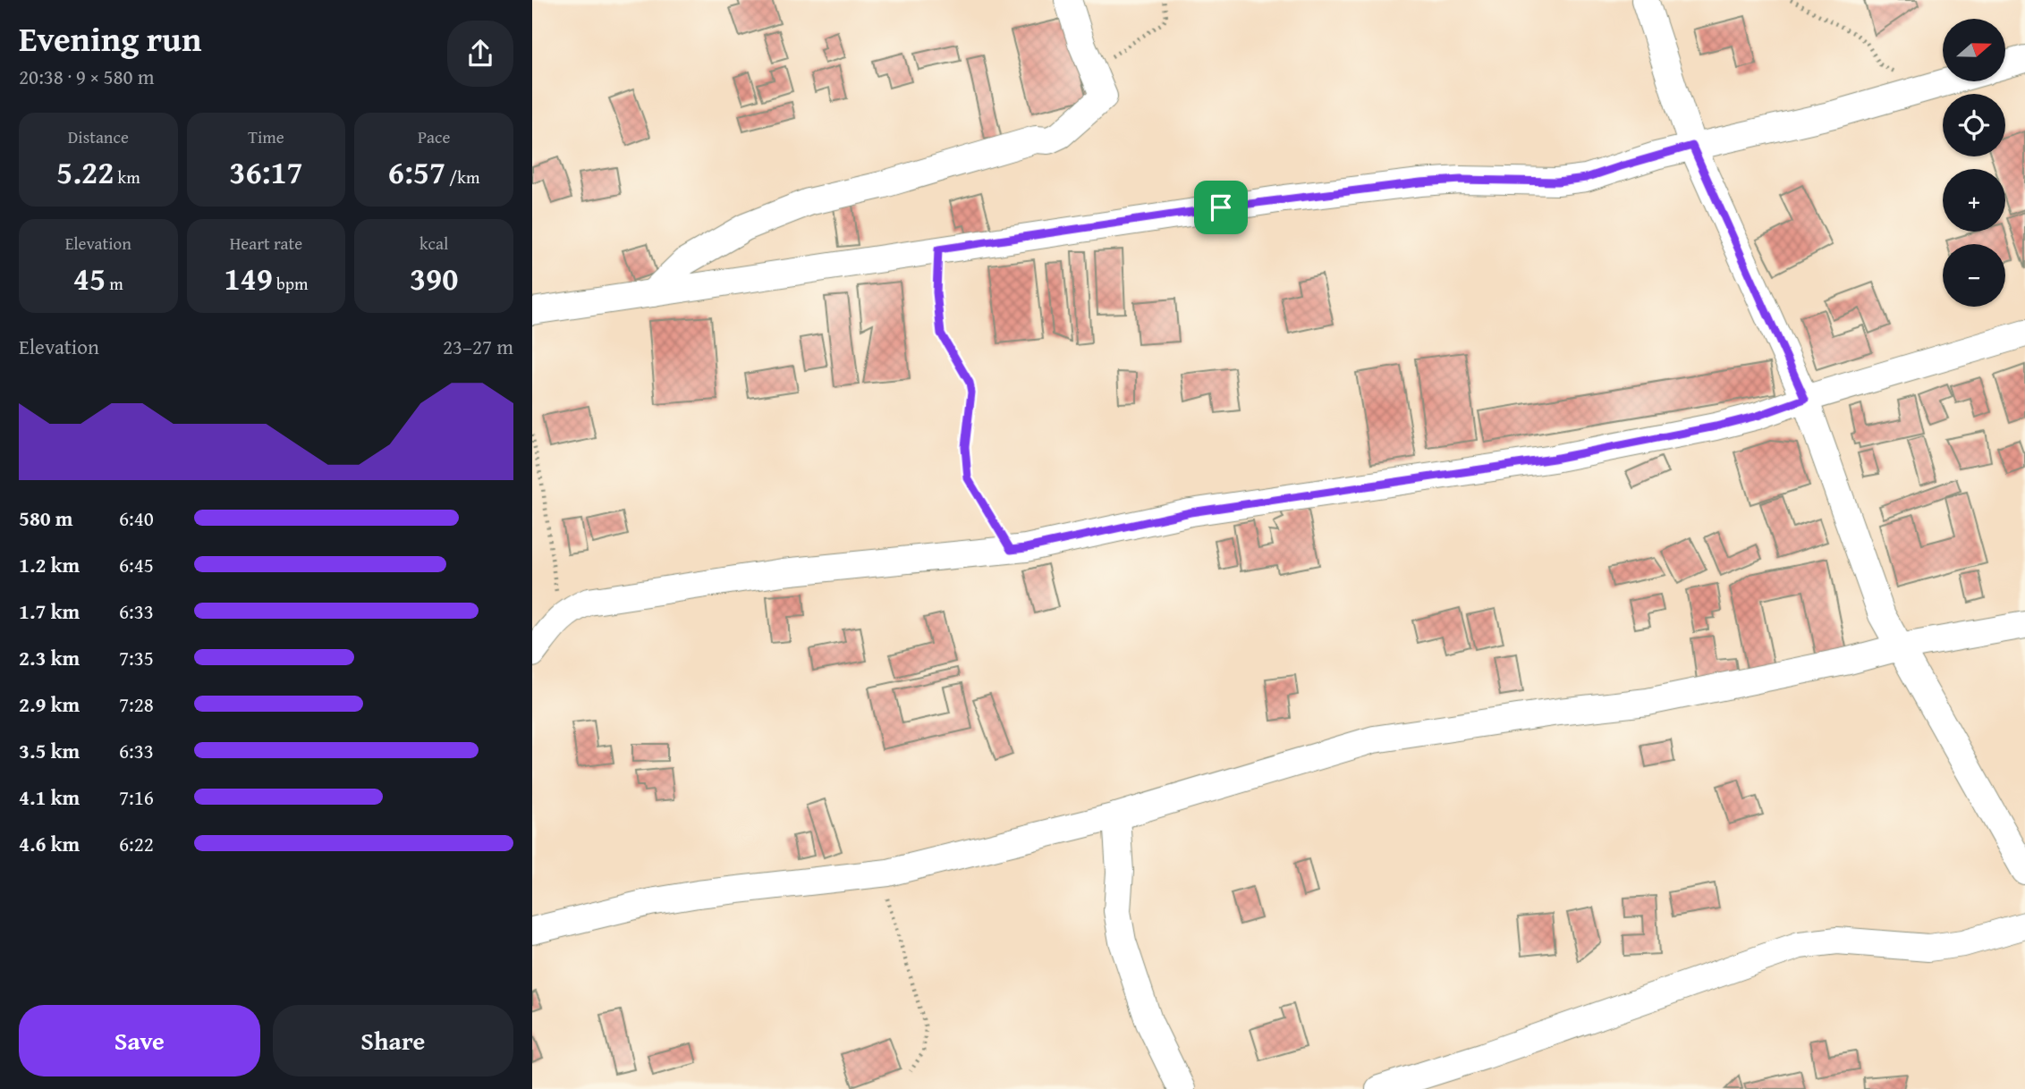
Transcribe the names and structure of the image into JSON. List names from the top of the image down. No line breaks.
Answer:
{"north":"right","page":{"heading":["Evening run","20:38 · 9 × 580 m"],"map_buttons":["+","−"],"stats":[["Distance","5.22 km"],["Time","36:17"],["Pace","6:57 /km"],["Elevation","45 m"],["Heart rate","149 bpm"],["kcal","390"]],"chart":["Elevation","23–27 m"],"list":[{"name":"580 m","note":"6:40"},{"name":"1.2 km","note":"6:45"},{"name":"1.7 km","note":"6:33"},{"name":"2.3 km","note":"7:35"},{"name":"2.9 km","note":"7:28"},{"name":"3.5 km","note":"6:33"},{"name":"4.1 km","note":"7:16"},{"name":"4.6 km","note":"6:22"}],"buttons":["Save","Share"]}}
